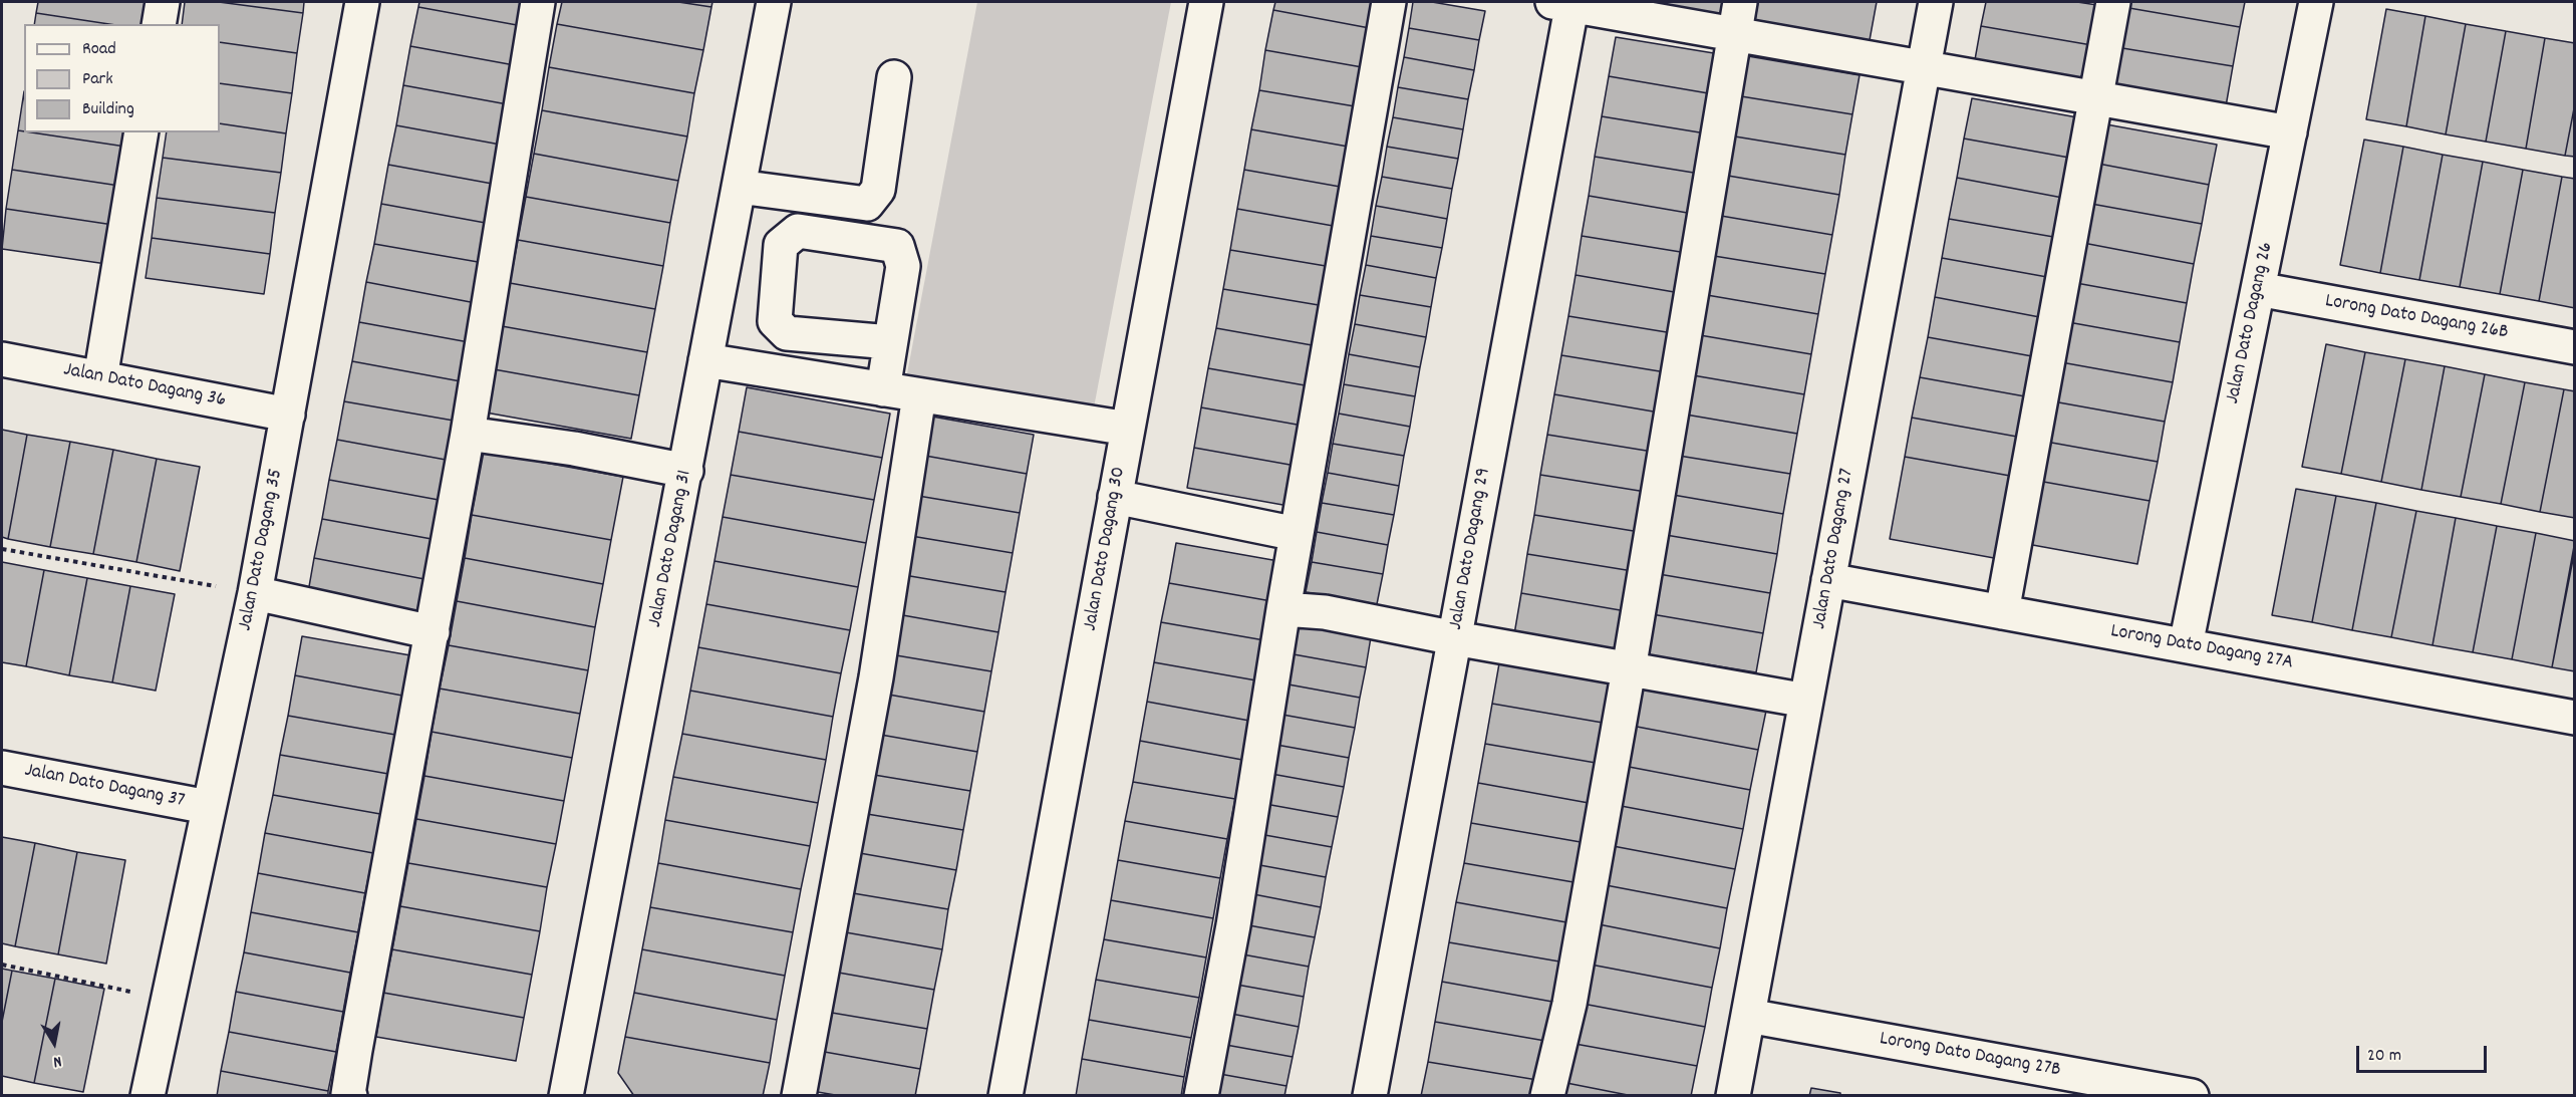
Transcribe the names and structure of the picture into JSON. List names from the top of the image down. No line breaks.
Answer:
{"streets":{"street":["Lorong Dato Dagang 26B","Jalan Dato Dagang 26","Jalan Dato Dagang 36","Jalan Dato Dagang 31","Jalan Dato Dagang 30","Jalan Dato Dagang 29","Jalan Dato Dagang 27","Jalan Dato Dagang 35","Lorong Dato Dagang 27A","Jalan Dato Dagang 37","Lorong Dato Dagang 27B"]},"crossings":[["Lorong Dato Dagang 26B","Jalan Dato Dagang 26"],["Jalan Dato Dagang 26","Lorong Dato Dagang 27A"],["Jalan Dato Dagang 36","Jalan Dato Dagang 35"],["Jalan Dato Dagang 27","Lorong Dato Dagang 27A"],["Jalan Dato Dagang 27","Lorong Dato Dagang 27B"],["Jalan Dato Dagang 35","Jalan Dato Dagang 37"]],"legend":["Road","Park","Building"],"scale_bar":"20 m","north":"bottom"}
